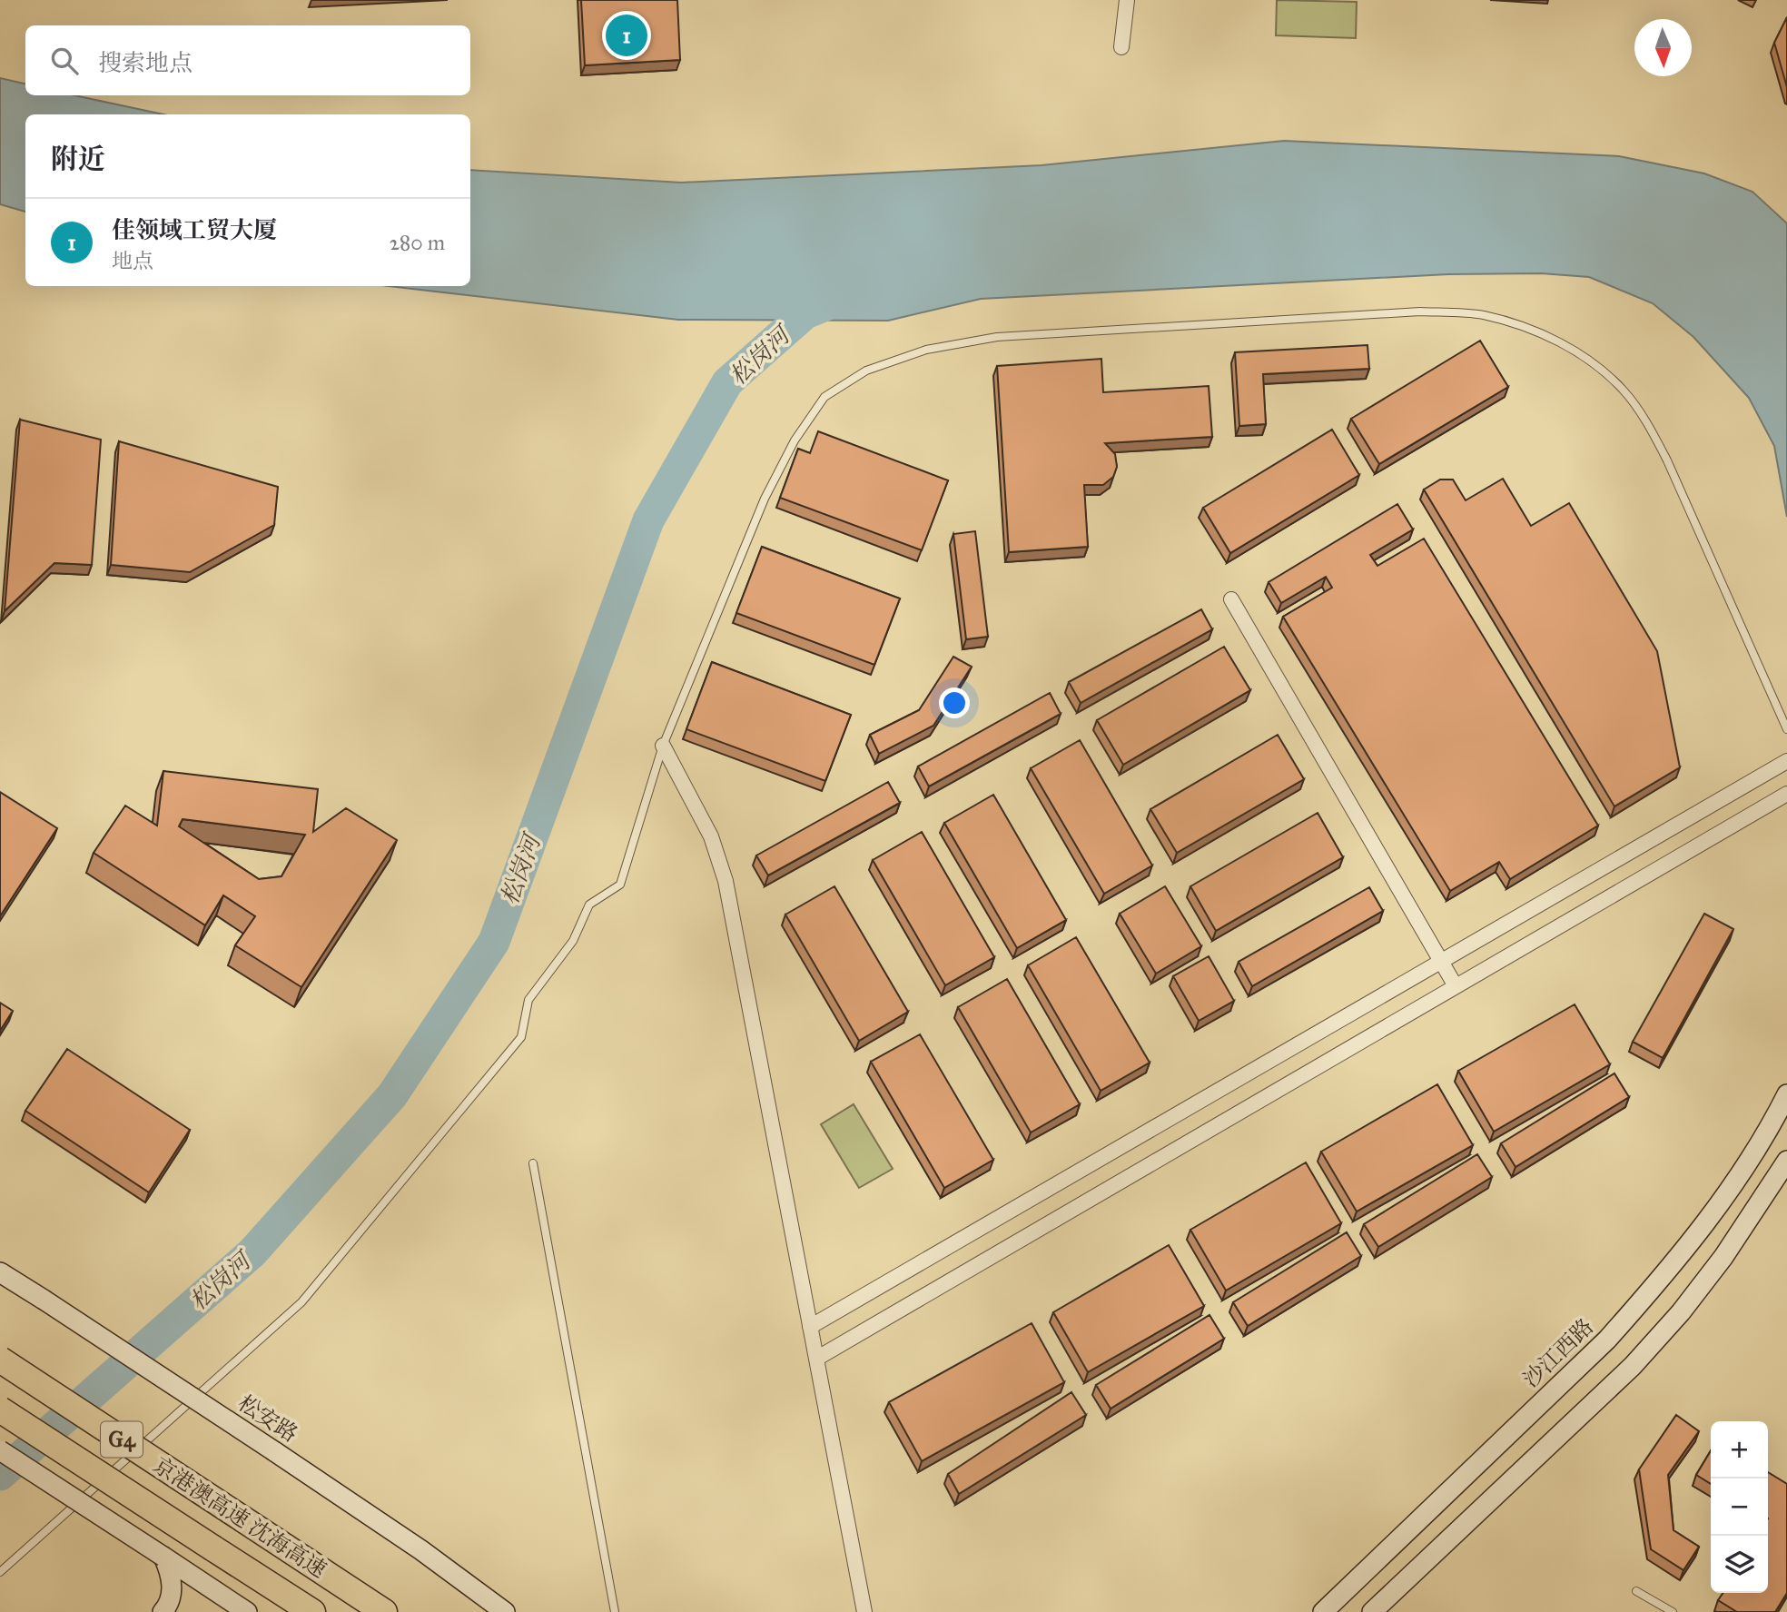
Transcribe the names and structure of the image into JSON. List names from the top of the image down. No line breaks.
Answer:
{"streets":{"highway":["G4","京港澳高速 沈海高速"],"street":["沙江西路","松安路"]},"water":["松岗河"],"north":"bottom","page":{"pins":"1","search":"搜索地点","heading":"附近","list":[{"mark":"1","name":"佳领域工贸大厦","note":"地点","value":"280 m"}],"map_buttons":["+","−"]}}
